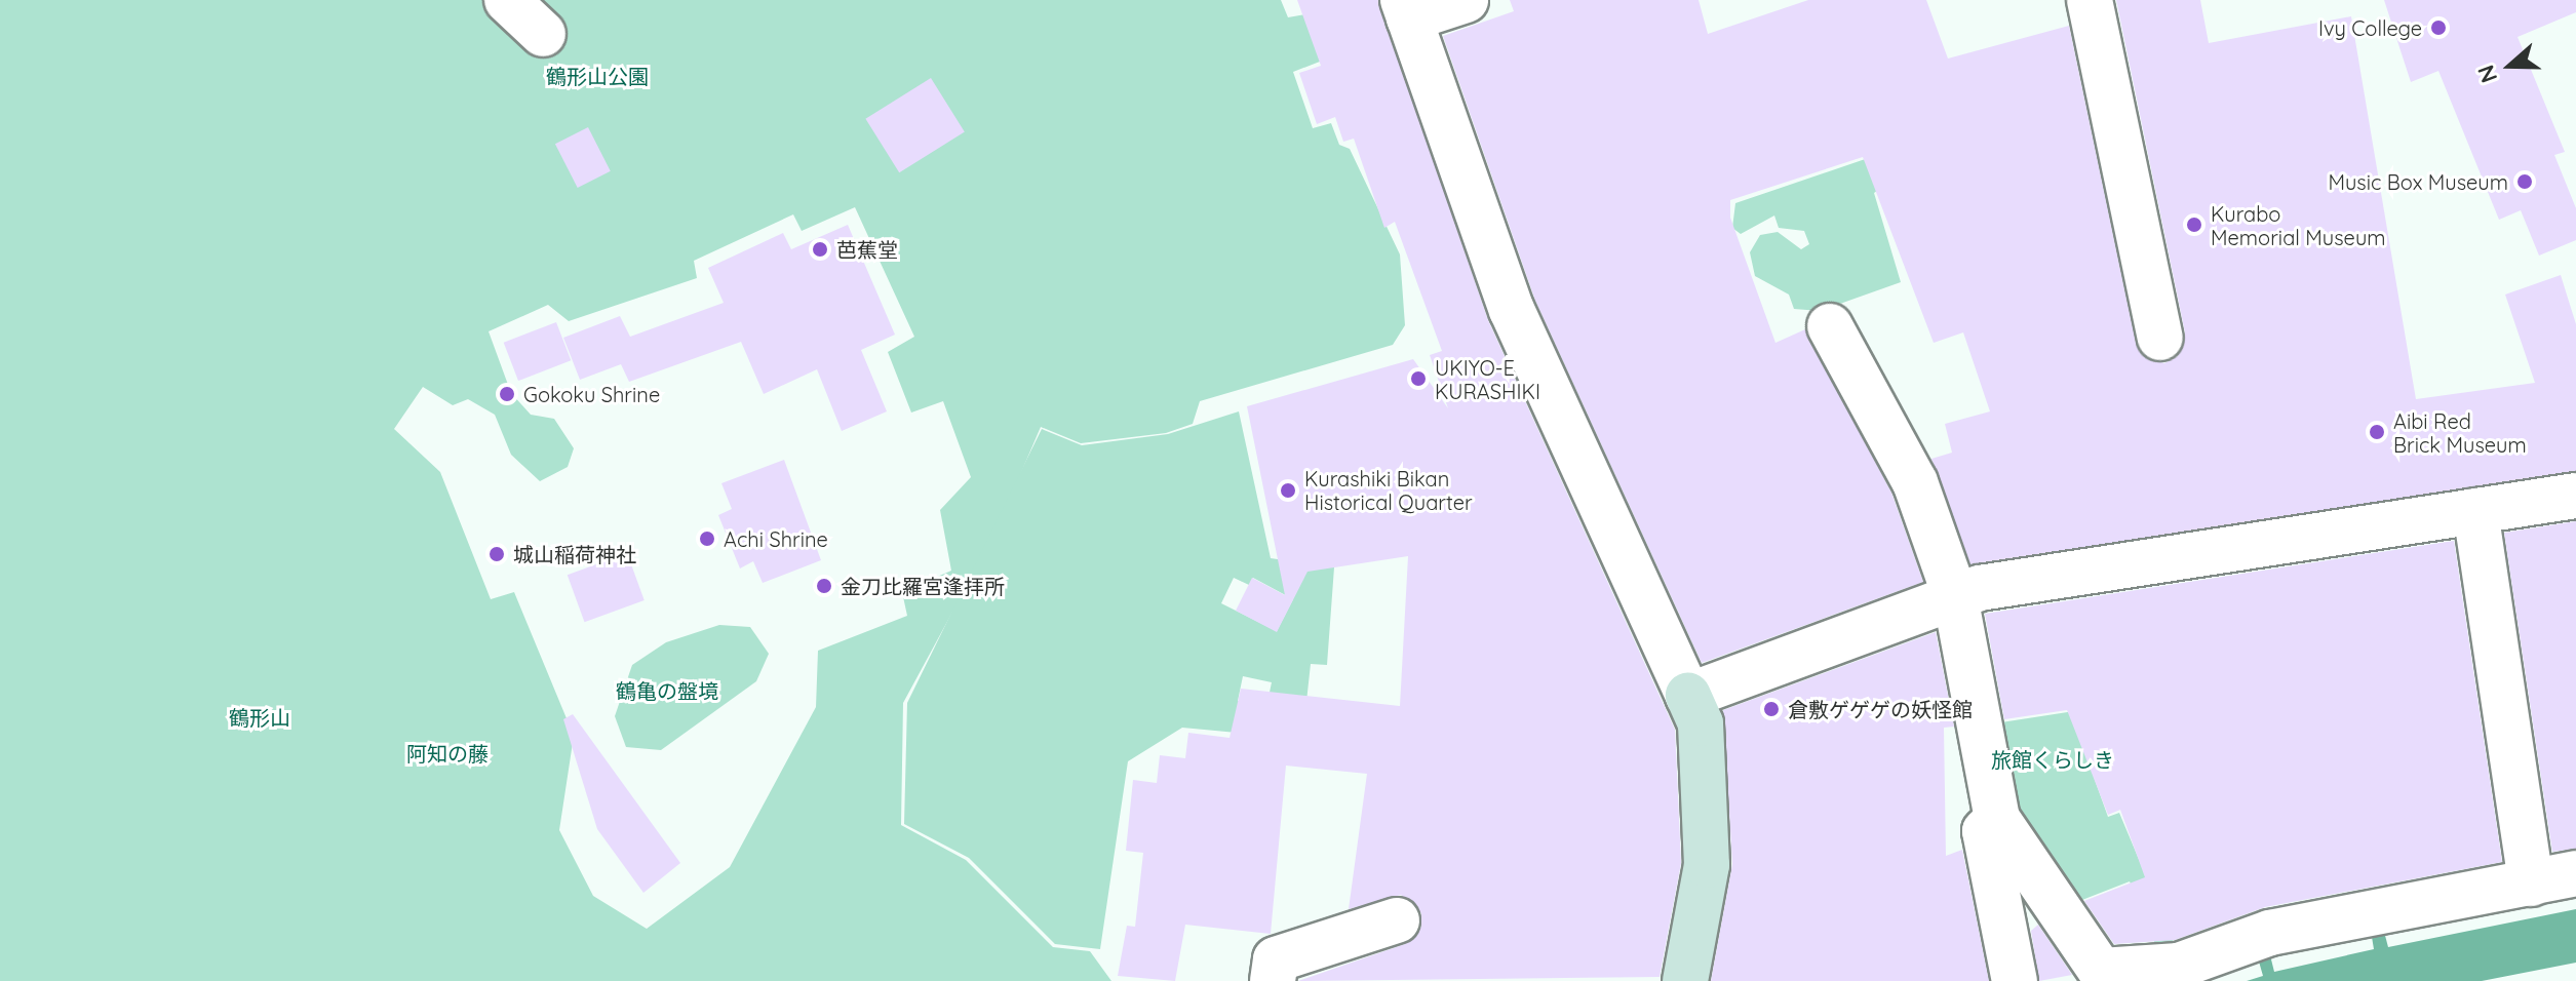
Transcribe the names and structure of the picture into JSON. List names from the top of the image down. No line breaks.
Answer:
{"parks":["鶴形山公園","鶴亀の盤境","鶴形山","阿知の藤","旅館くらしき"],"places":["Ivy College","Music Box Museum","Kurabo Memorial Museum","芭蕉堂","UKIYO-E KURASHIKI","Gokoku Shrine","Aibi Red Brick Museum","Kurashiki Bikan Historical Quarter","Achi Shrine","城山稲荷神社","金刀比羅宮逢拝所","倉敷ゲゲゲの妖怪館"],"north":"left"}
